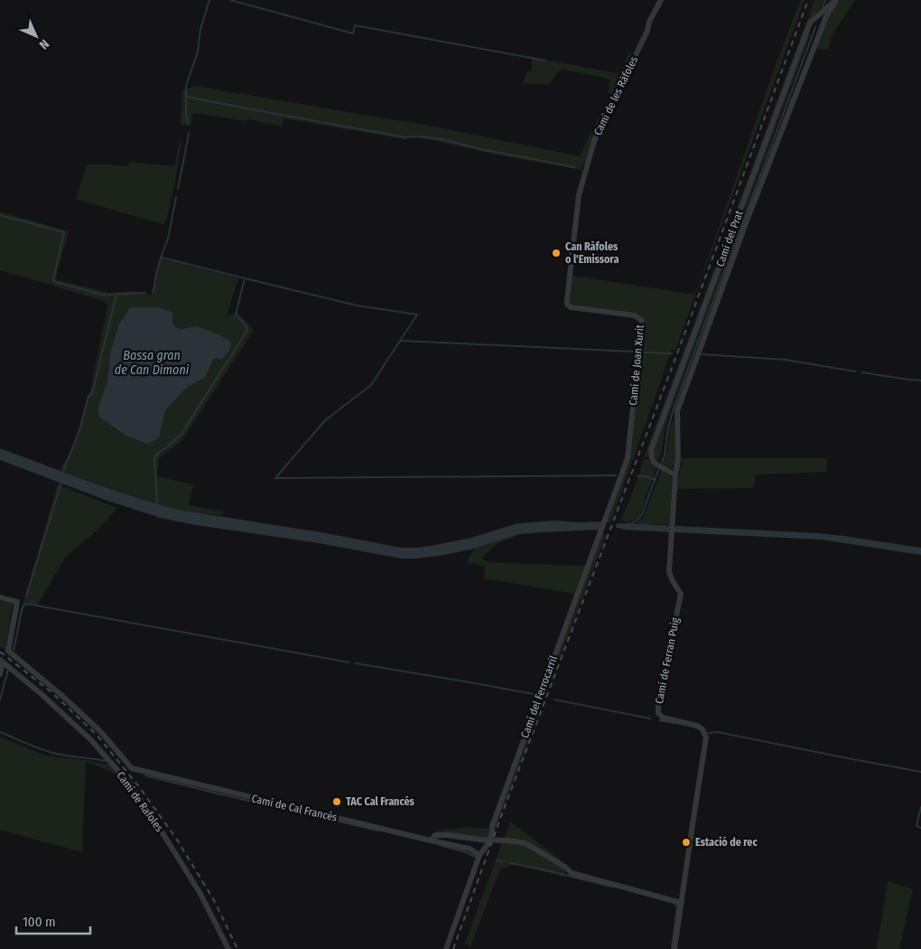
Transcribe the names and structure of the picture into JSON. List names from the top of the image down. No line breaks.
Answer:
{"streets":{"street":["Camí de les Ràfoles","Camí del Prat","Camí de Joan Xurit","Camí de Ferran Puig","Camí del Ferrocarril","Camí de Rafoles","Camí de Cal Francès"]},"crossings":[["Camí de les Ràfoles","Camí de Joan Xurit"],["Camí del Prat","Camí de Ferran Puig"],["Camí de Joan Xurit","Camí del Ferrocarril"],["Camí de Ferran Puig","Camí de Cal Francès"]],"water":["Bassa gran de Can Dimoni"],"places":["Can Ràfoles o l'Emissora","TAC Cal Francés","Estació de rec"],"scale_bar":"100 m","north":"bottom right"}
